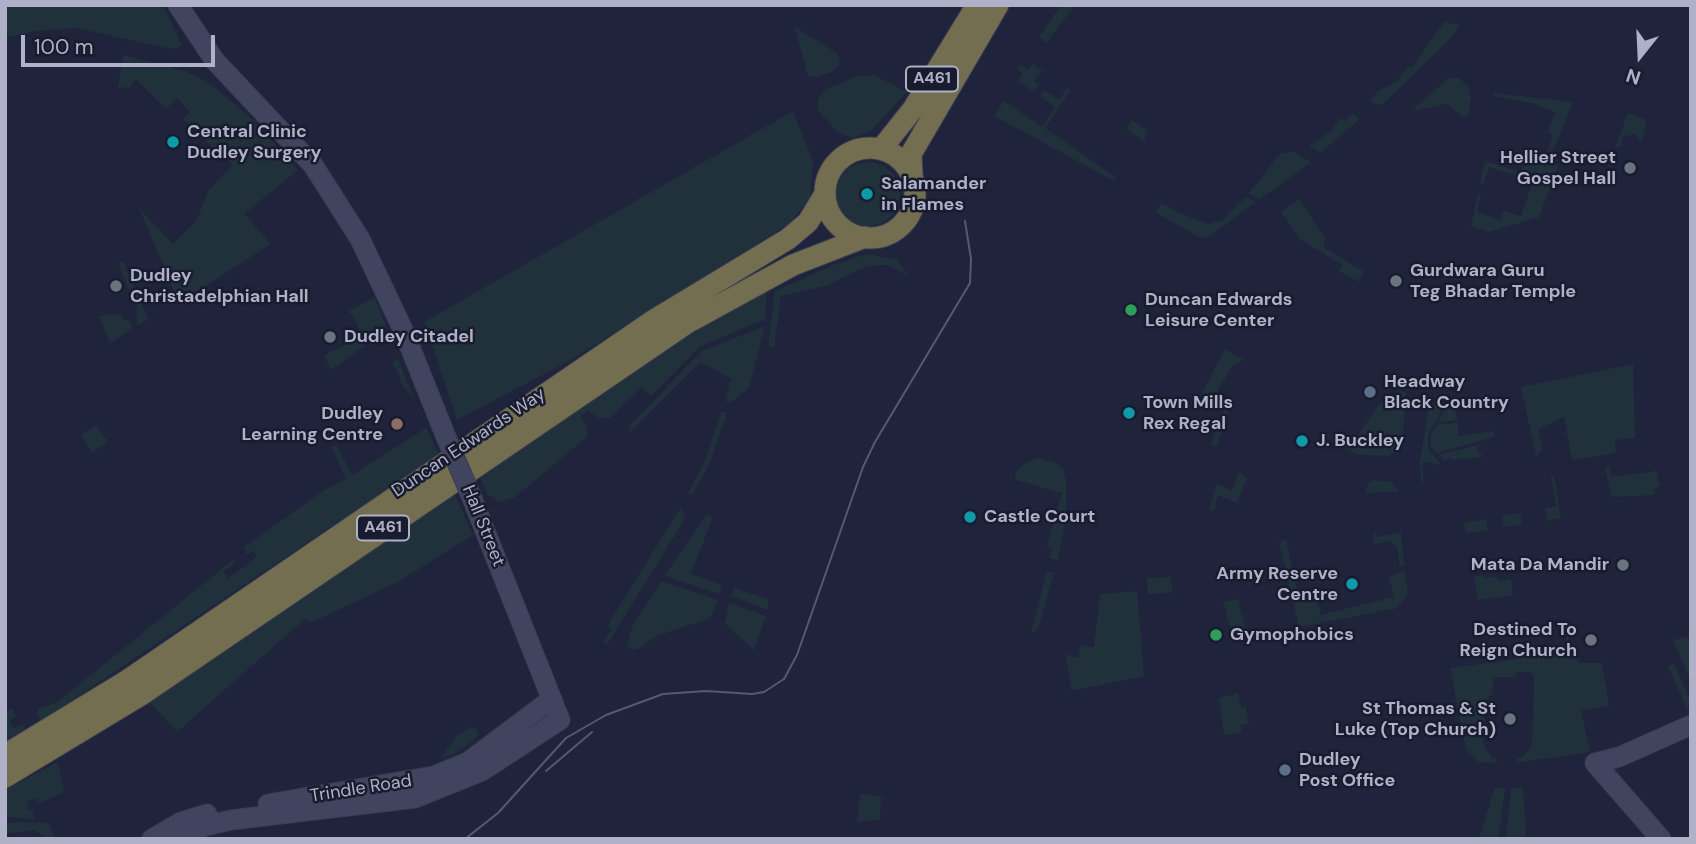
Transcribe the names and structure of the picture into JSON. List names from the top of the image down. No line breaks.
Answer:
{"streets":{"highway":["A461","Duncan Edwards Way"],"main road":["Hall Street","Trindle Road"]},"crossings":[["A461","Duncan Edwards Way"],["Hall Street","Trindle Road"]],"places":["Central Clinic Dudley Surgery","Hellier Street Gospel Hall","Salamander in Flames","Gurdwara Guru Teg Bhadar Temple","Dudley Christadelphian Hall","Duncan Edwards Leisure Center","Dudley Citadel","Headway Black Country","Town Mills Rex Regal","Dudley Learning Centre","J. Buckley","Castle Court","Mata Da Mandir","Army Reserve Centre","Gymophobics","Destined To Reign Church","St Thomas & St Luke (Top Church)","Dudley Post Office"],"scale_bar":"100 m","north":"bottom"}
